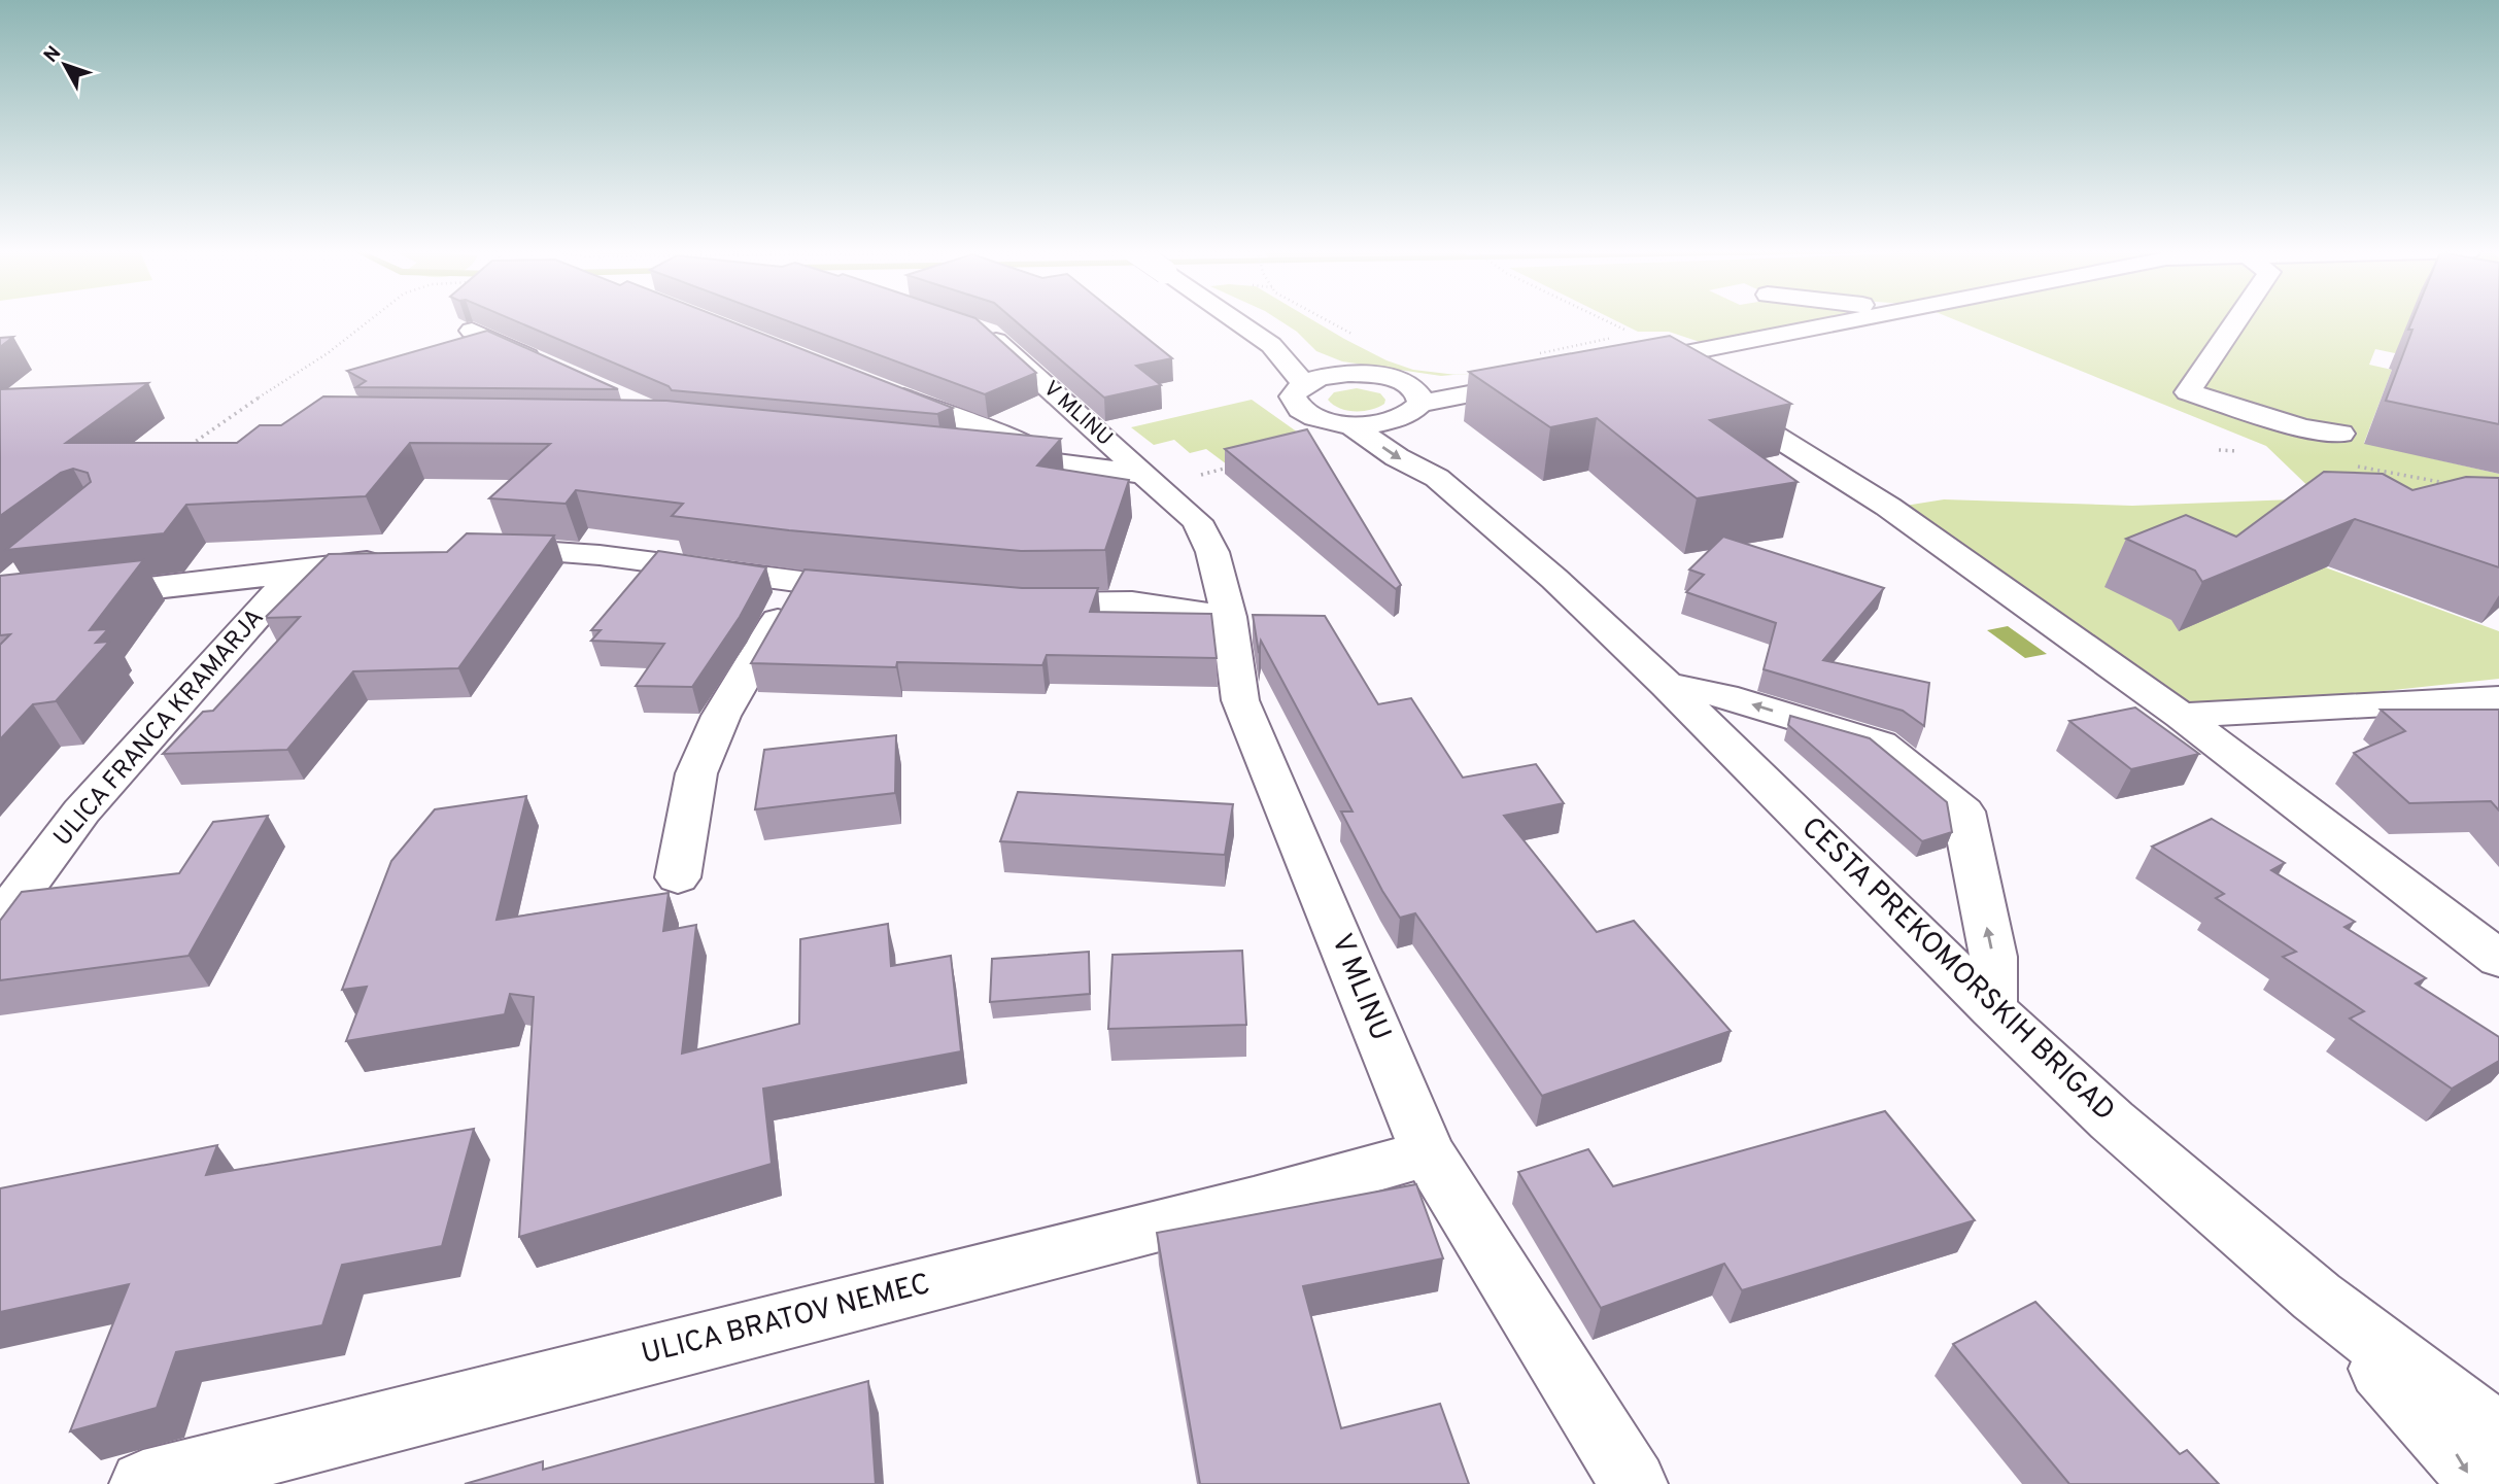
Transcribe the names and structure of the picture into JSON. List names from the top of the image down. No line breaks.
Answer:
{"streets":{"street":["V MLINU","ULICA FRANCA KRAMARJA","CESTA PREKOMORSKIH BRIGAD","ULICA BRATOV NEMEC"]},"crossings":[["V MLINU","ULICA BRATOV NEMEC"]],"north":"top left"}
